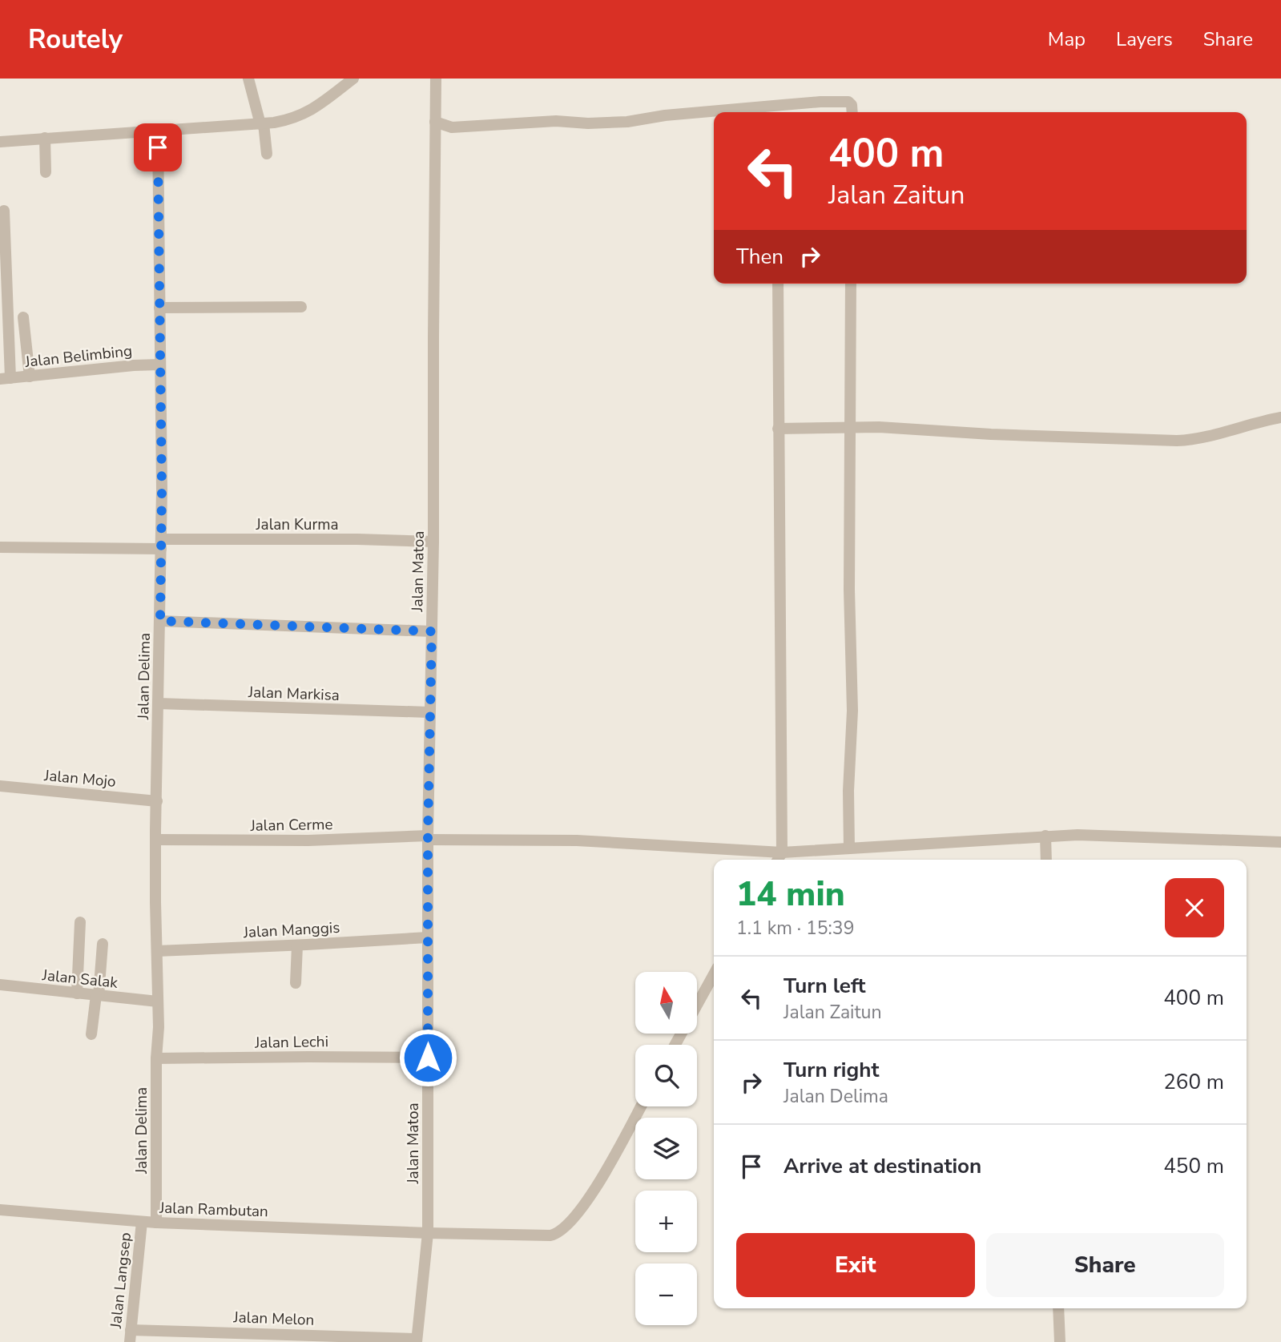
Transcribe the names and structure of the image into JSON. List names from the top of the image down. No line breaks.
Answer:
{"streets":{"street":["Jalan Belimbing","Jalan Kurma","Jalan Matoa","Jalan Delima","Jalan Markisa","Jalan Mojo","Jalan Cerme","Jalan Manggis","Jalan Salak","Jalan Lechi","Jalan Rambutan","Jalan Langsep","Jalan Melon"]},"crossings":[["Jalan Belimbing","Jalan Delima"],["Jalan Kurma","Jalan Matoa"],["Jalan Kurma","Jalan Delima"],["Jalan Matoa","Jalan Markisa"],["Jalan Matoa","Jalan Cerme"],["Jalan Matoa","Jalan Manggis"],["Jalan Matoa","Jalan Lechi"],["Jalan Matoa","Jalan Rambutan"],["Jalan Matoa","Jalan Melon"],["Jalan Delima","Jalan Markisa"],["Jalan Delima","Jalan Mojo"],["Jalan Delima","Jalan Cerme"],["Jalan Delima","Jalan Manggis"],["Jalan Delima","Jalan Salak"],["Jalan Delima","Jalan Lechi"],["Jalan Delima","Jalan Rambutan"],["Jalan Rambutan","Jalan Langsep"],["Jalan Langsep","Jalan Melon"]],"north":"top","page":{"header":"Routely","nav":["Map","Layers","Share"],"turn":["400 m","Jalan Zaitun"],"then":"Then","heading":["14 min","1.1 km · 15:39"],"list":[{"name":"Turn left","note":"Jalan Zaitun","value":"400 m"},{"name":"Turn right","note":"Jalan Delima","value":"260 m"},{"name":"Arrive at destination","value":"450 m"}],"map_buttons":["+","−"],"buttons":["Exit","Share"]}}
